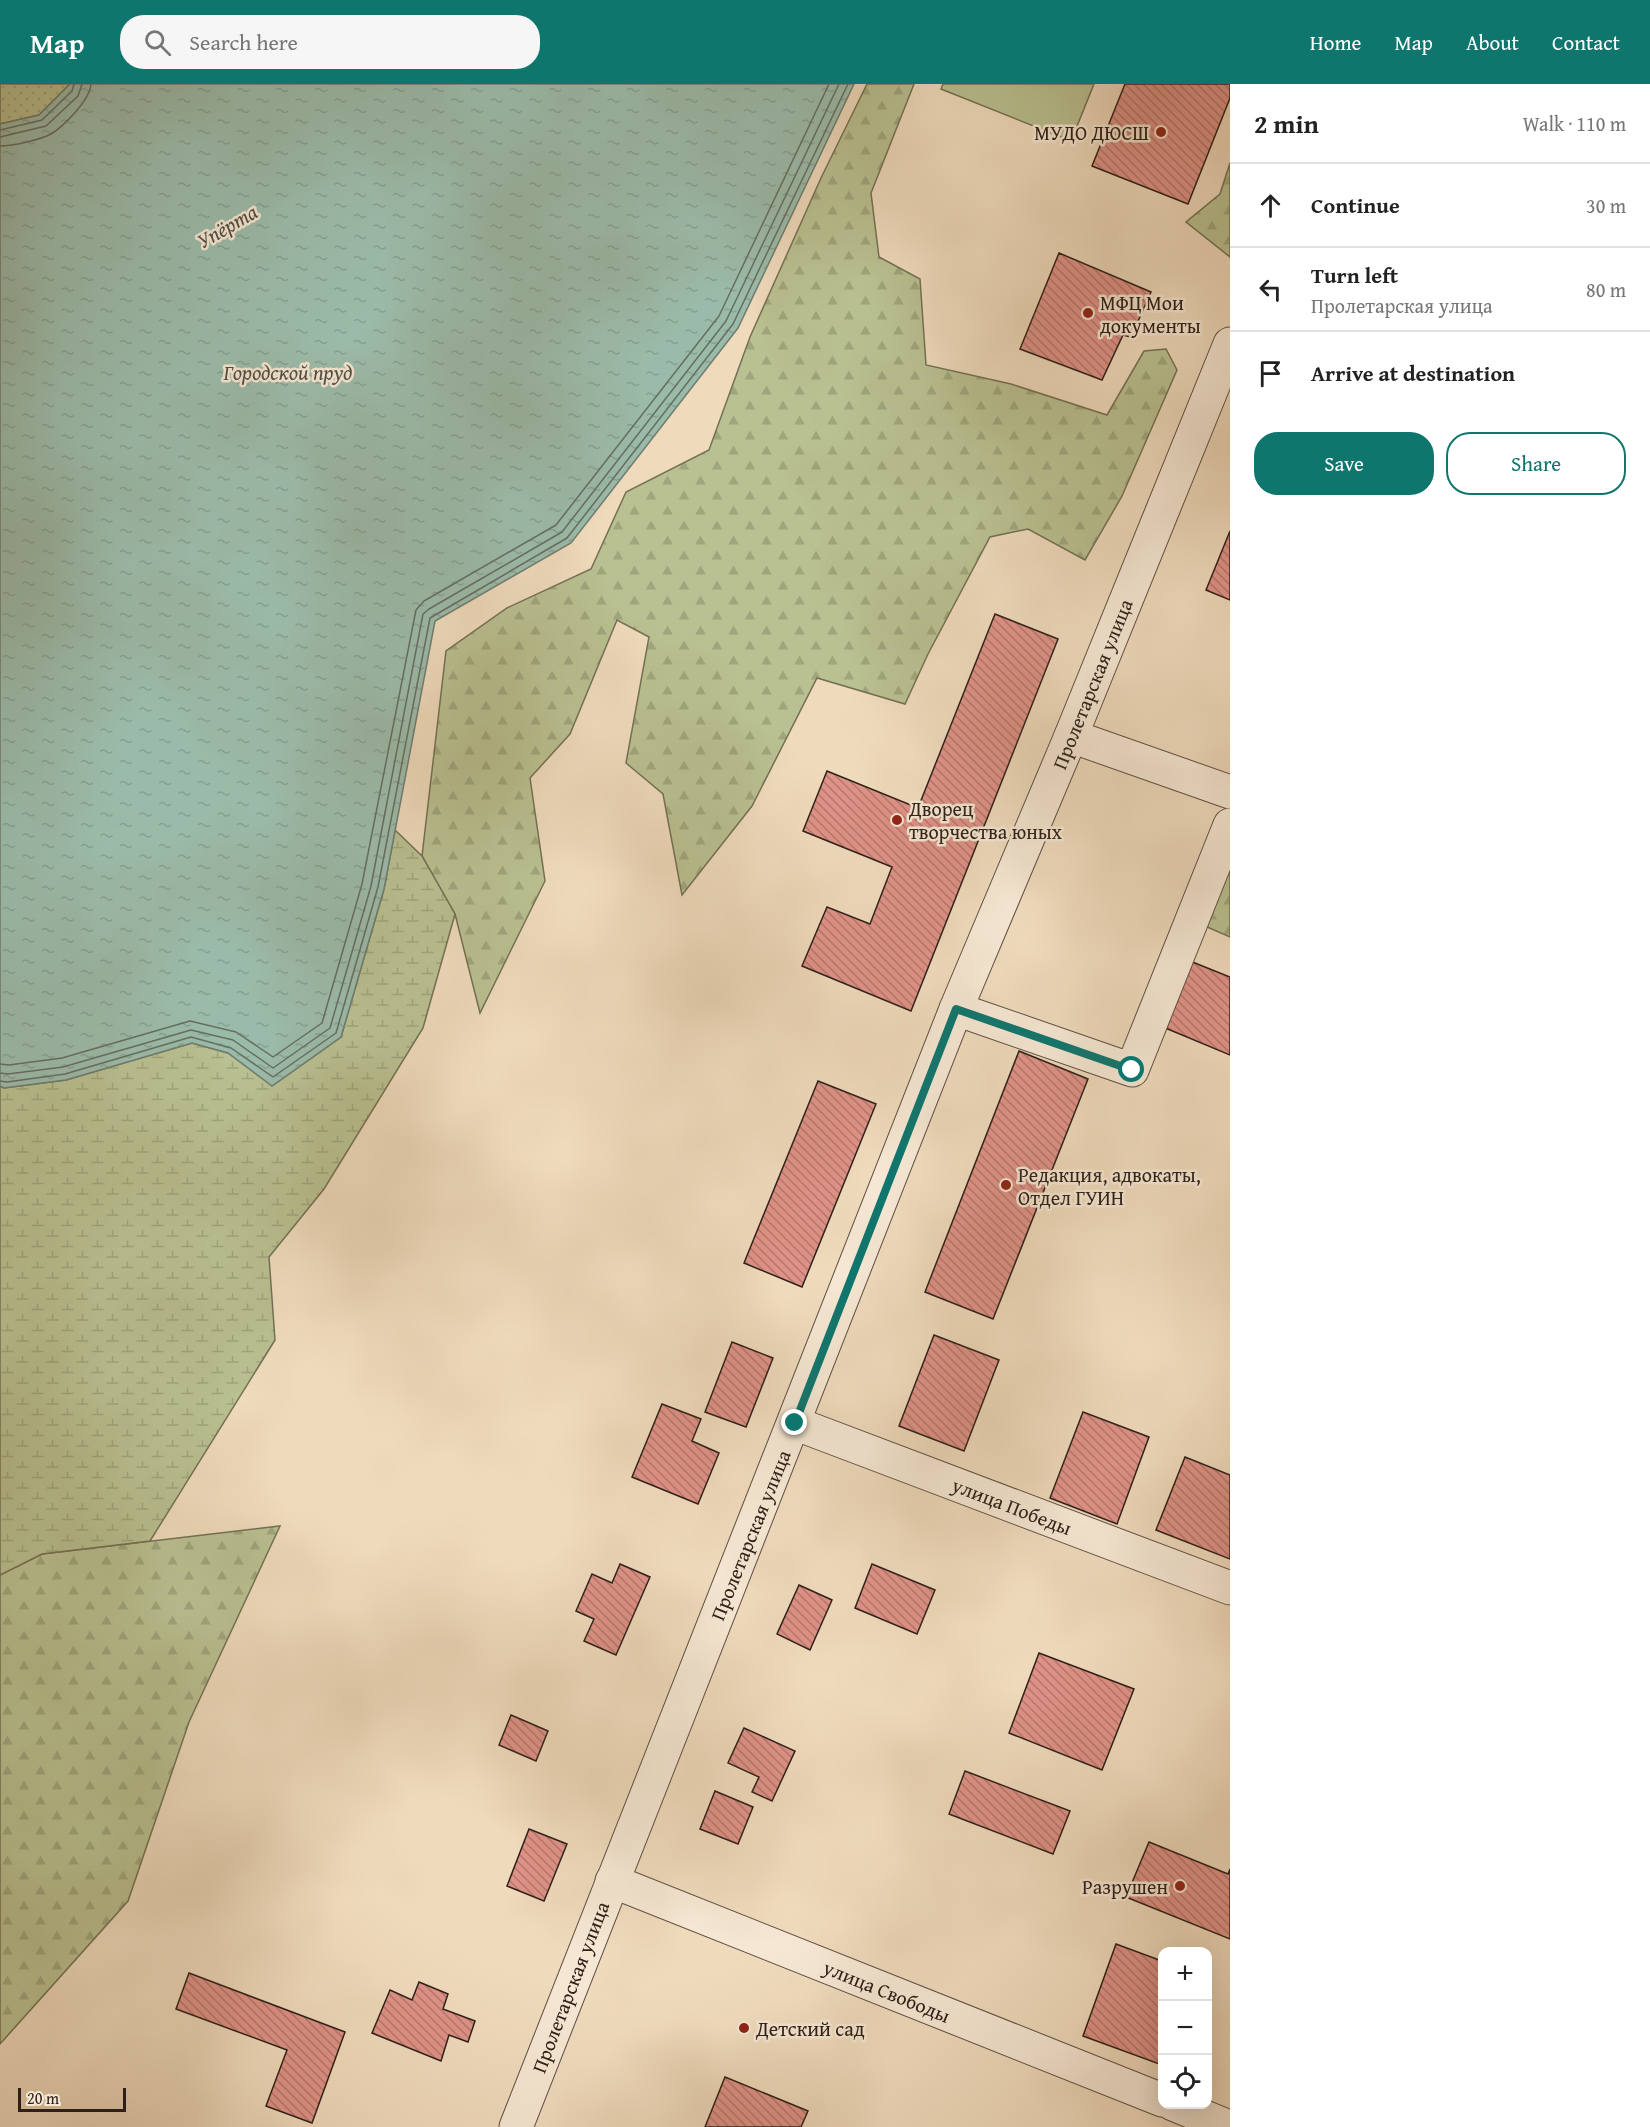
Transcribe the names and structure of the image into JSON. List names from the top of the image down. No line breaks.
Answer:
{"streets":{"street":["Пролетарская улица","улица Победы","улица Свободы"]},"crossings":[["Пролетарская улица","улица Победы"],["Пролетарская улица","улица Свободы"]],"water":["Упёрта","Городской пруд"],"places":["МУДО ДЮСШ","МФЦ Мои документы","Дворец творчества юных","Редакция, адвокаты, Отдел ГУИН","Разрушен","Детский сад"],"scale_bar":"20 m","page":{"header":"Map","search":"Search here","nav":["Home","Map","About","Contact"],"heading":["2 min","Walk · 110 m"],"list":[["Continue","30 m"],["Turn left","Пролетарская улица","80 m"],"Arrive at destination"],"buttons":["Save","Share"],"map_buttons":["+","−"],"scale":"20 m"}}
